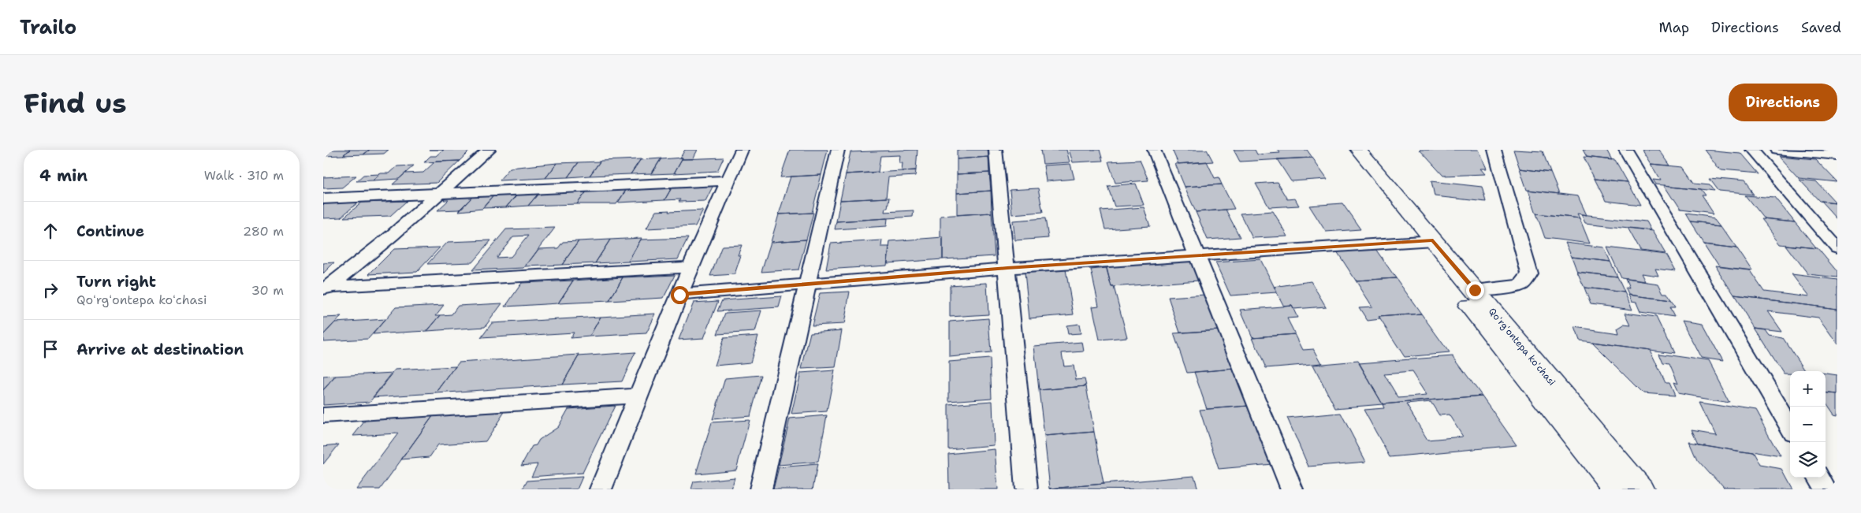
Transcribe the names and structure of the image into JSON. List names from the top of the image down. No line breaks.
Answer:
{"streets":{"main road":["Qoʻrgʻontepa koʻchasi"]},"page":{"header":"Trailo","nav":["Map","Directions","Saved"],"buttons":"Directions","title":"Find us","heading":["4 min","Walk · 310 m"],"list":[["Continue","280 m"],["Turn right","Qoʻrgʻontepa koʻchasi","30 m"],"Arrive at destination"],"map_buttons":["+","−"]}}
